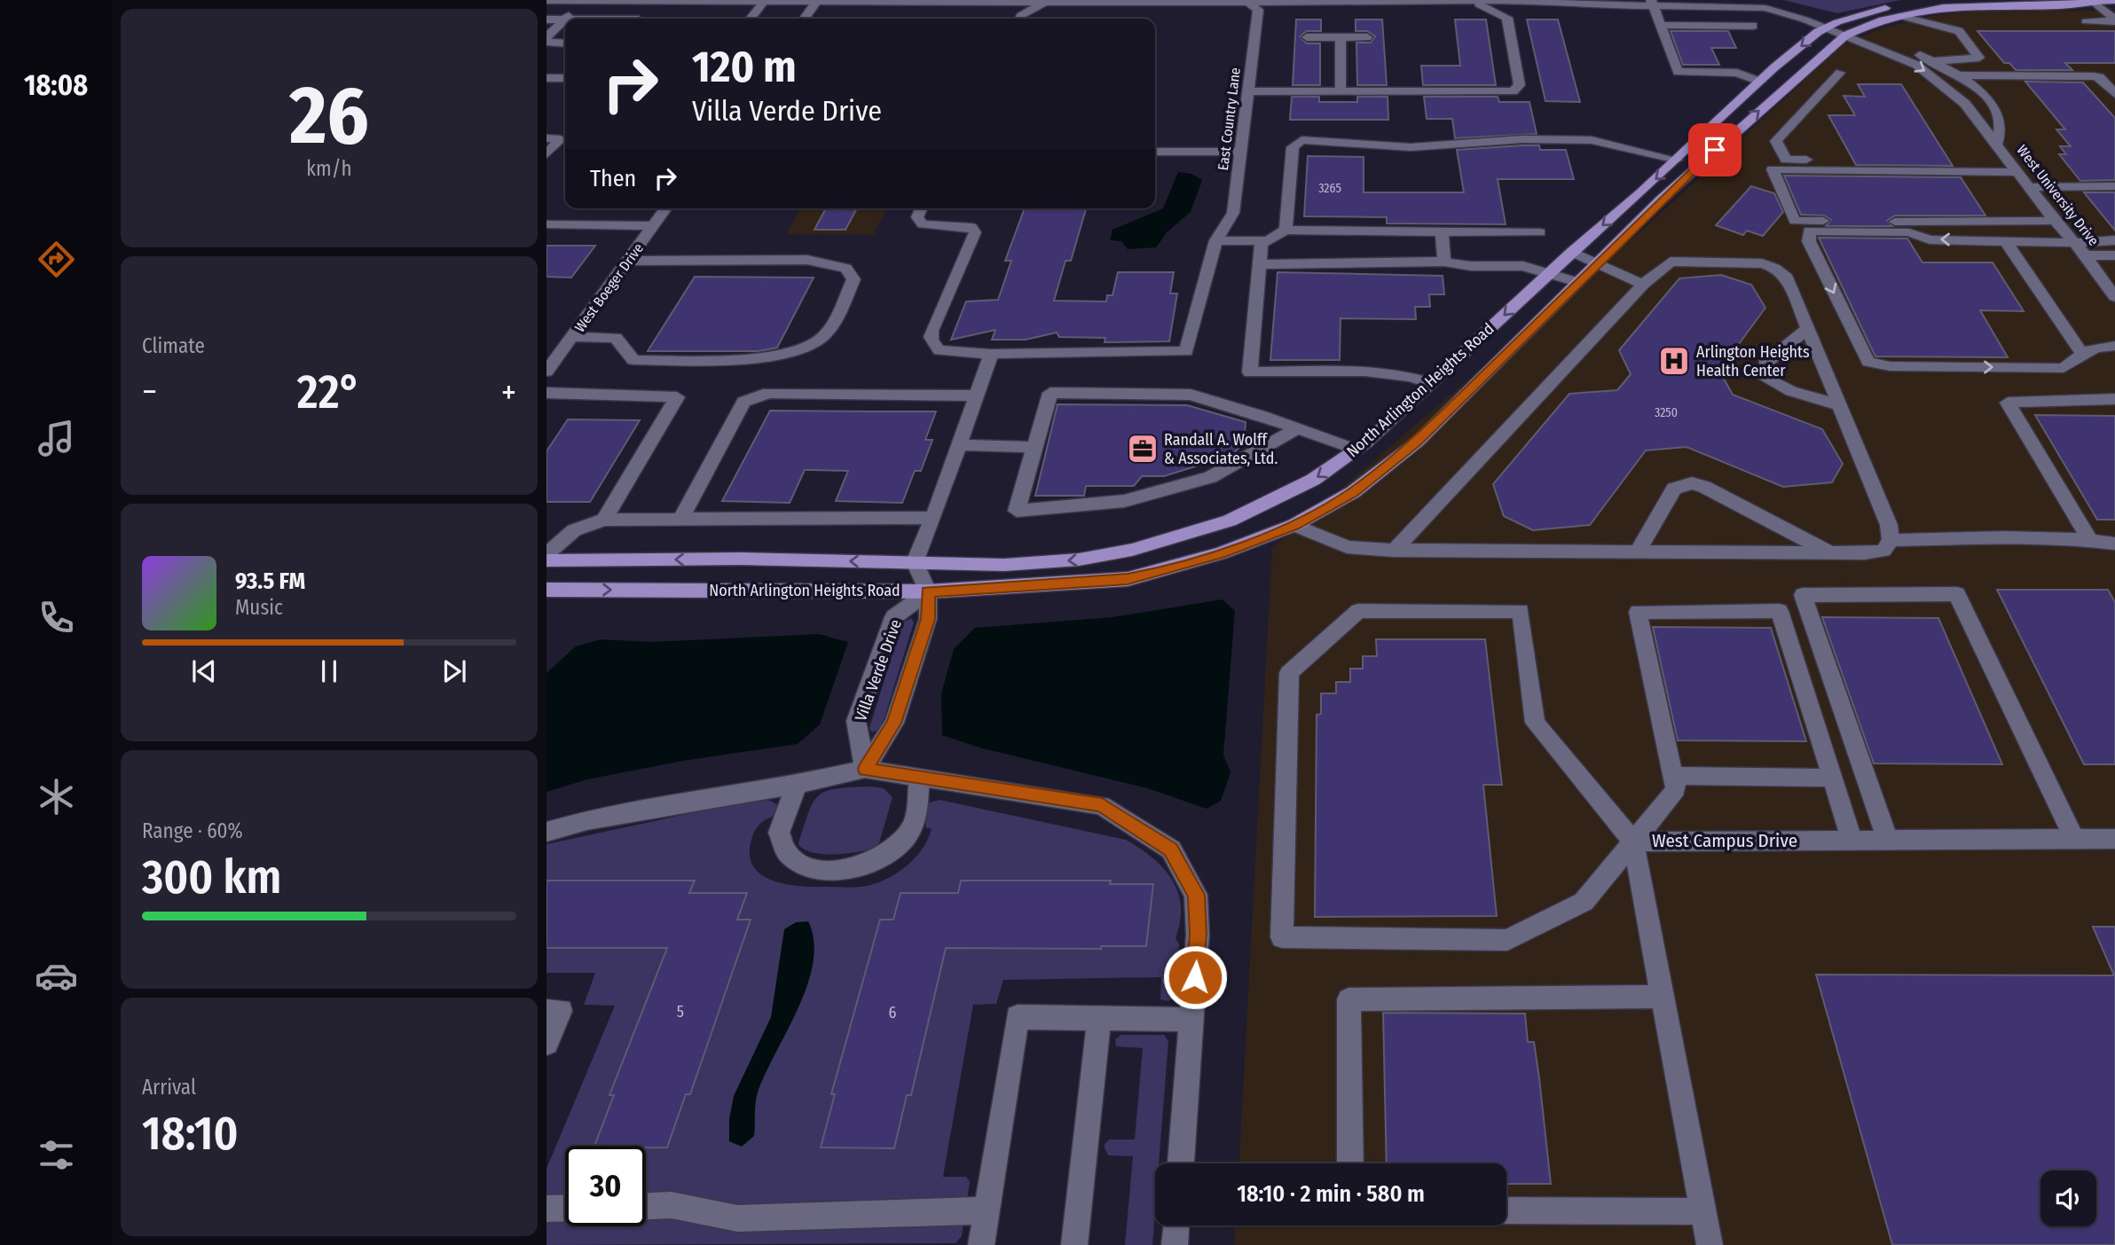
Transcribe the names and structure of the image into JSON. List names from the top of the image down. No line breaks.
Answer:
{"streets":{"main road":["North Arlington Heights Road"],"street":["East Country Lane","West University Drive","West Boeger Drive","Villa Verde Drive","West Campus Drive"]},"crossings":[["East Country Lane","West University Drive"],["West University Drive","North Arlington Heights Road"],["North Arlington Heights Road","Villa Verde Drive"]],"places":{"hospital":["Arlington Heights Health Center"],"office":["Randall A. Wolff & Associates, Ltd."]},"house_numbers":["3265","3250","5","6"],"page":{"tabs":"18:08","tile":[["26","km/h"],"Climate",["Range · 60%","300 km"],["Arrival","18:10"]],"turn":["120 m","Villa Verde Drive"],"then":"Then","heat":["−","22°","+"],"song":["93.5 FM","Music"],"limit":"30","trip":"18:10 · 2 min · 580 m"}}
